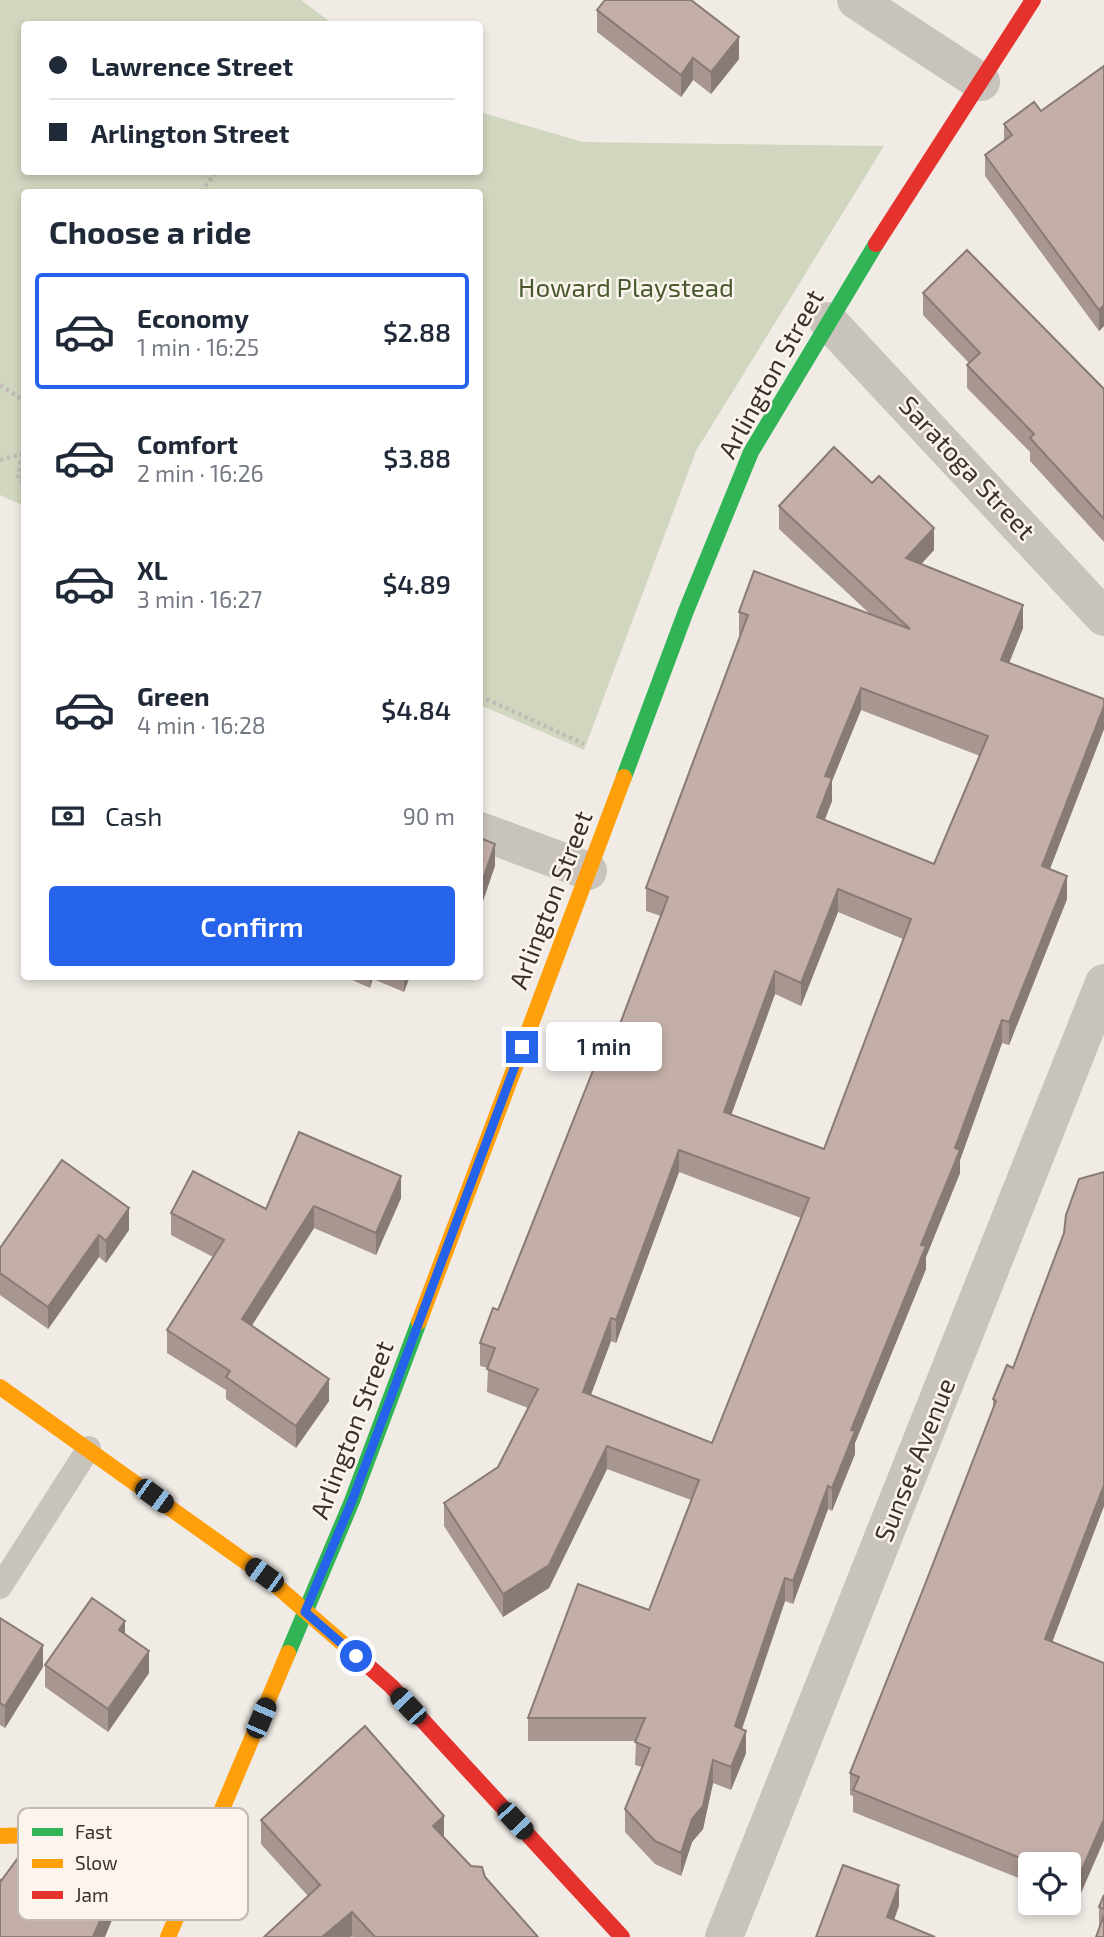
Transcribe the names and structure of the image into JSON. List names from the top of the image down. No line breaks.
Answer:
{"streets":{"street":["Arlington Street","Saratoga Street","Sunset Avenue"]},"crossings":[["Arlington Street","Saratoga Street"]],"parks":["Howard Playstead"],"legend":["Fast","Slow","Jam"],"page":{"banner":["Lawrence Street","Arlington Street"],"heading":"Choose a ride","list":[{"name":"Economy","note":"1 min · 16:25","value":"$2.88"},{"name":"Comfort","note":"2 min · 16:26","value":"$3.88"},{"name":"XL","note":"3 min · 16:27","value":"$4.89"},{"name":"Green","note":"4 min · 16:28","value":"$4.84"}],"pay":["Cash","90 m"],"buttons":"Confirm","bubble":"1 min"}}
